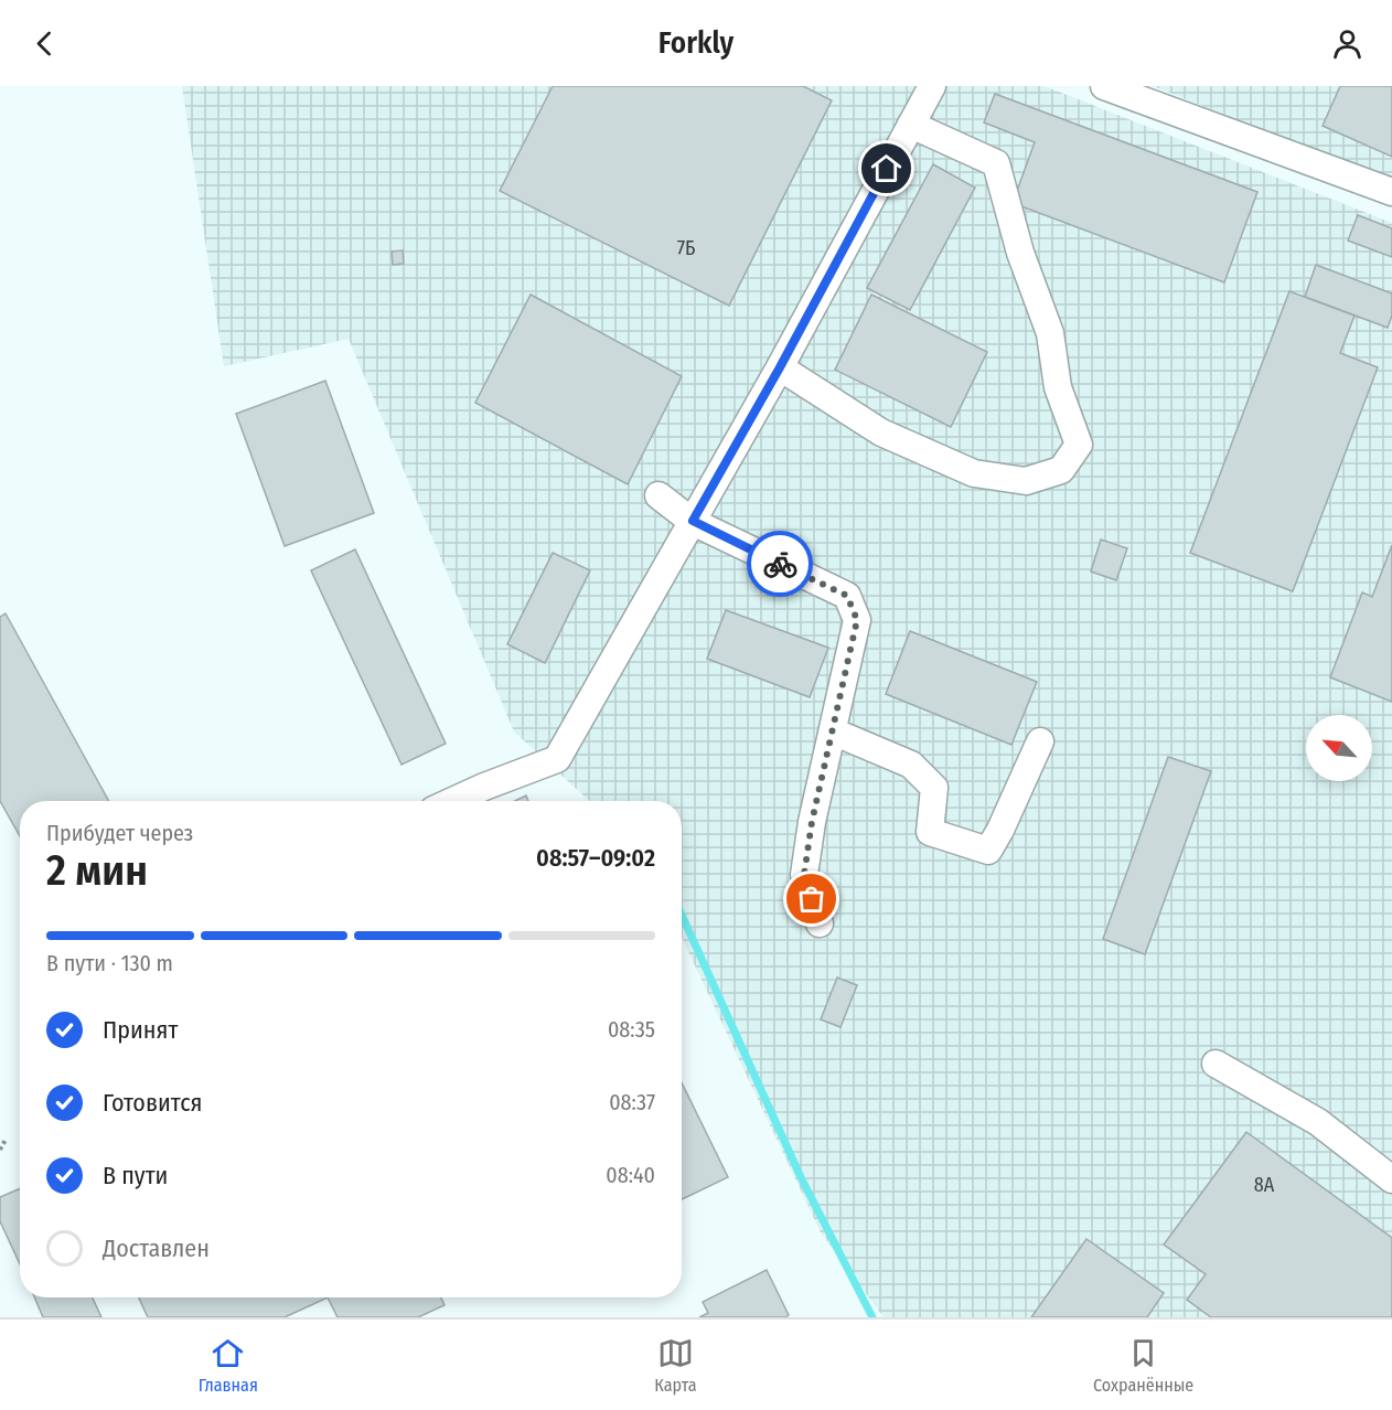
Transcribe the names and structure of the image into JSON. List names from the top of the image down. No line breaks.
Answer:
{"house_numbers":["7Б","8А"],"north":"top left","page":{"header":"Forkly","heading":["2 мин","Прибудет через","08:57–09:02"],"bar":"В пути · 130 m","list":[["Принят","08:35"],["Готовится","08:37"],["В пути","08:40"],"Доставлен"],"tabs":["Главная","Карта","Сохранённые"]}}
